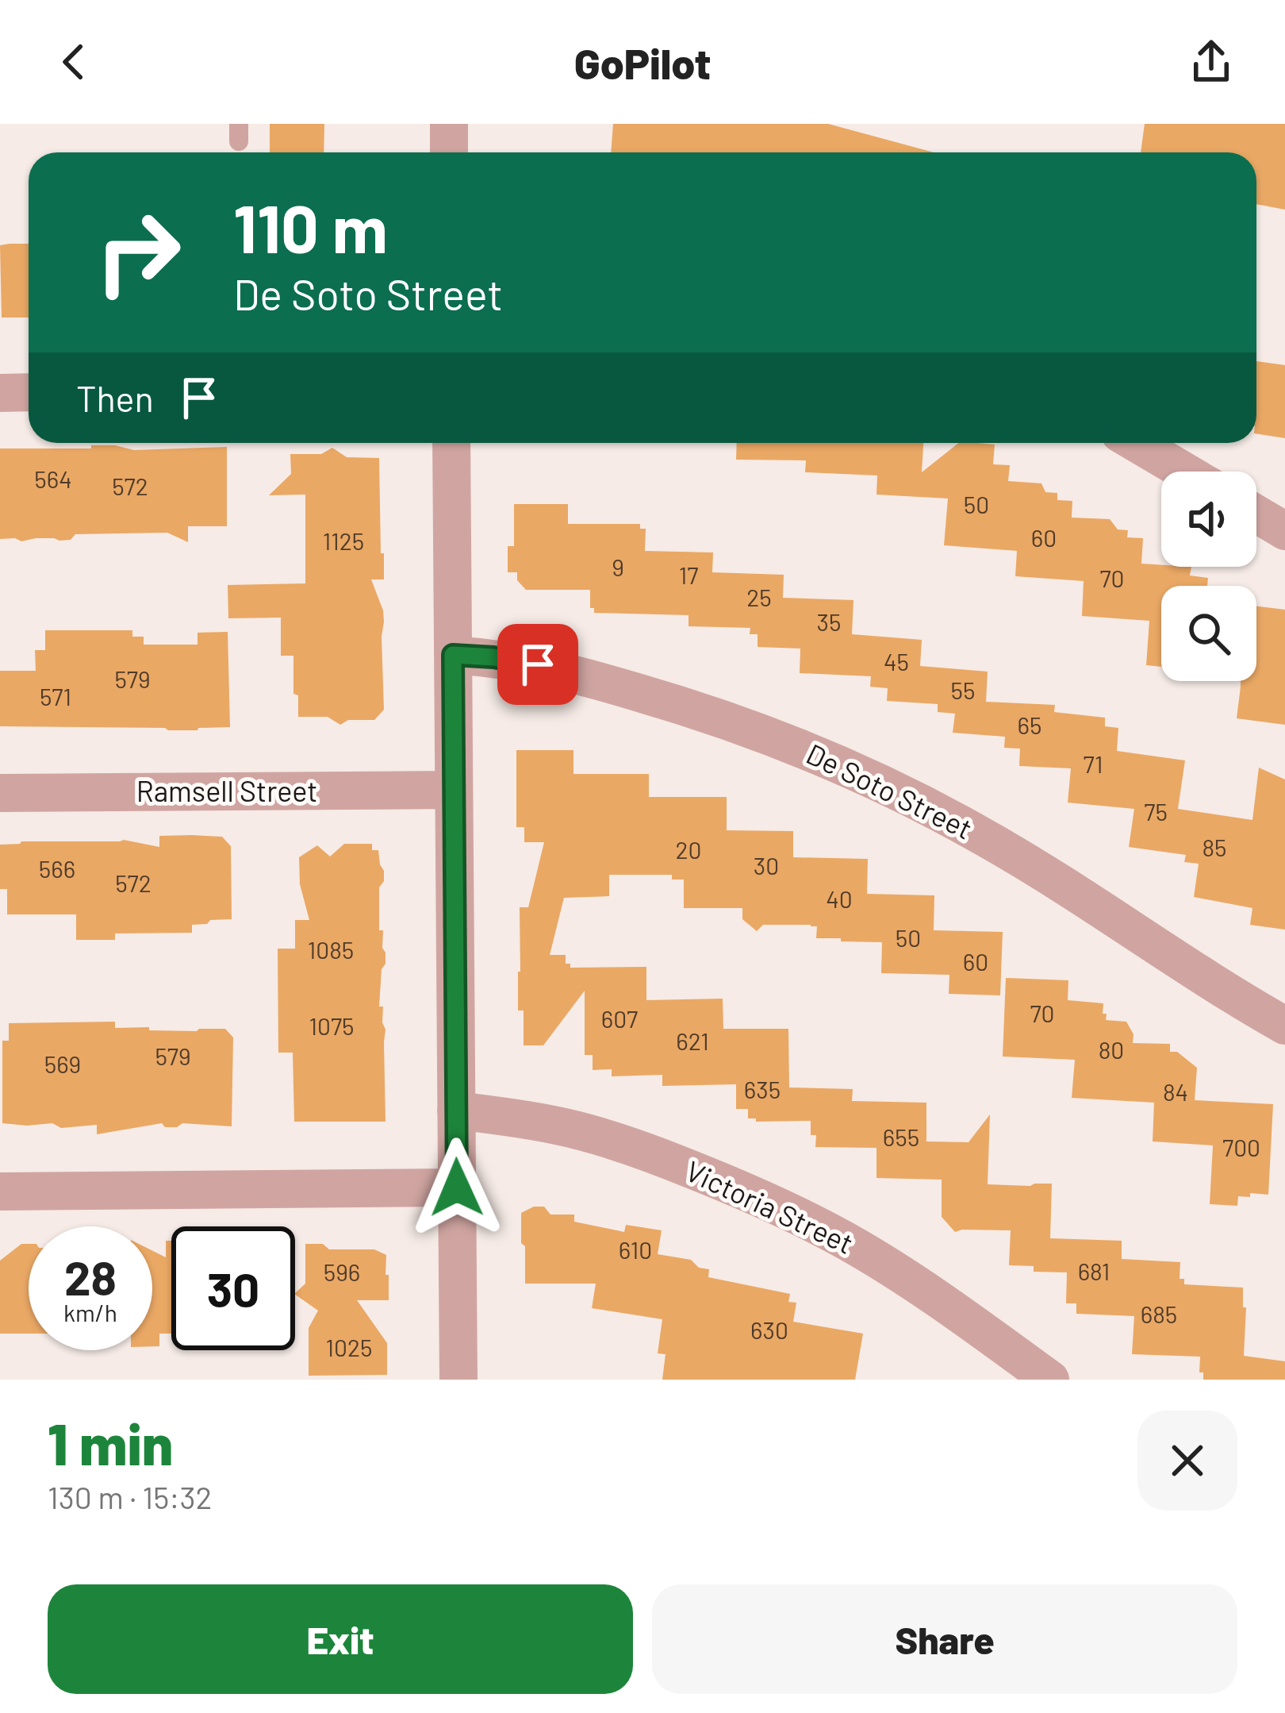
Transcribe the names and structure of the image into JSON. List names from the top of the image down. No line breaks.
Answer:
{"streets":{"street":["Ramsell Street","De Soto Street","Victoria Street"]},"house_numbers":["564","572","50","60","1125","9","17","70","25","35","45","579","55","571","65","71","75","85","20","30","566","572","40","50","1085","60","70","607","1075","621","80","579","569","635","84","655","700","610","681","596","685","630","1025"],"page":{"header":"GoPilot","turn":["110 m","De Soto Street"],"then":"Then","speed":"28 km/h","limit":"30","heading":["1 min","130 m · 15:32"],"buttons":["Exit","Share"]}}
